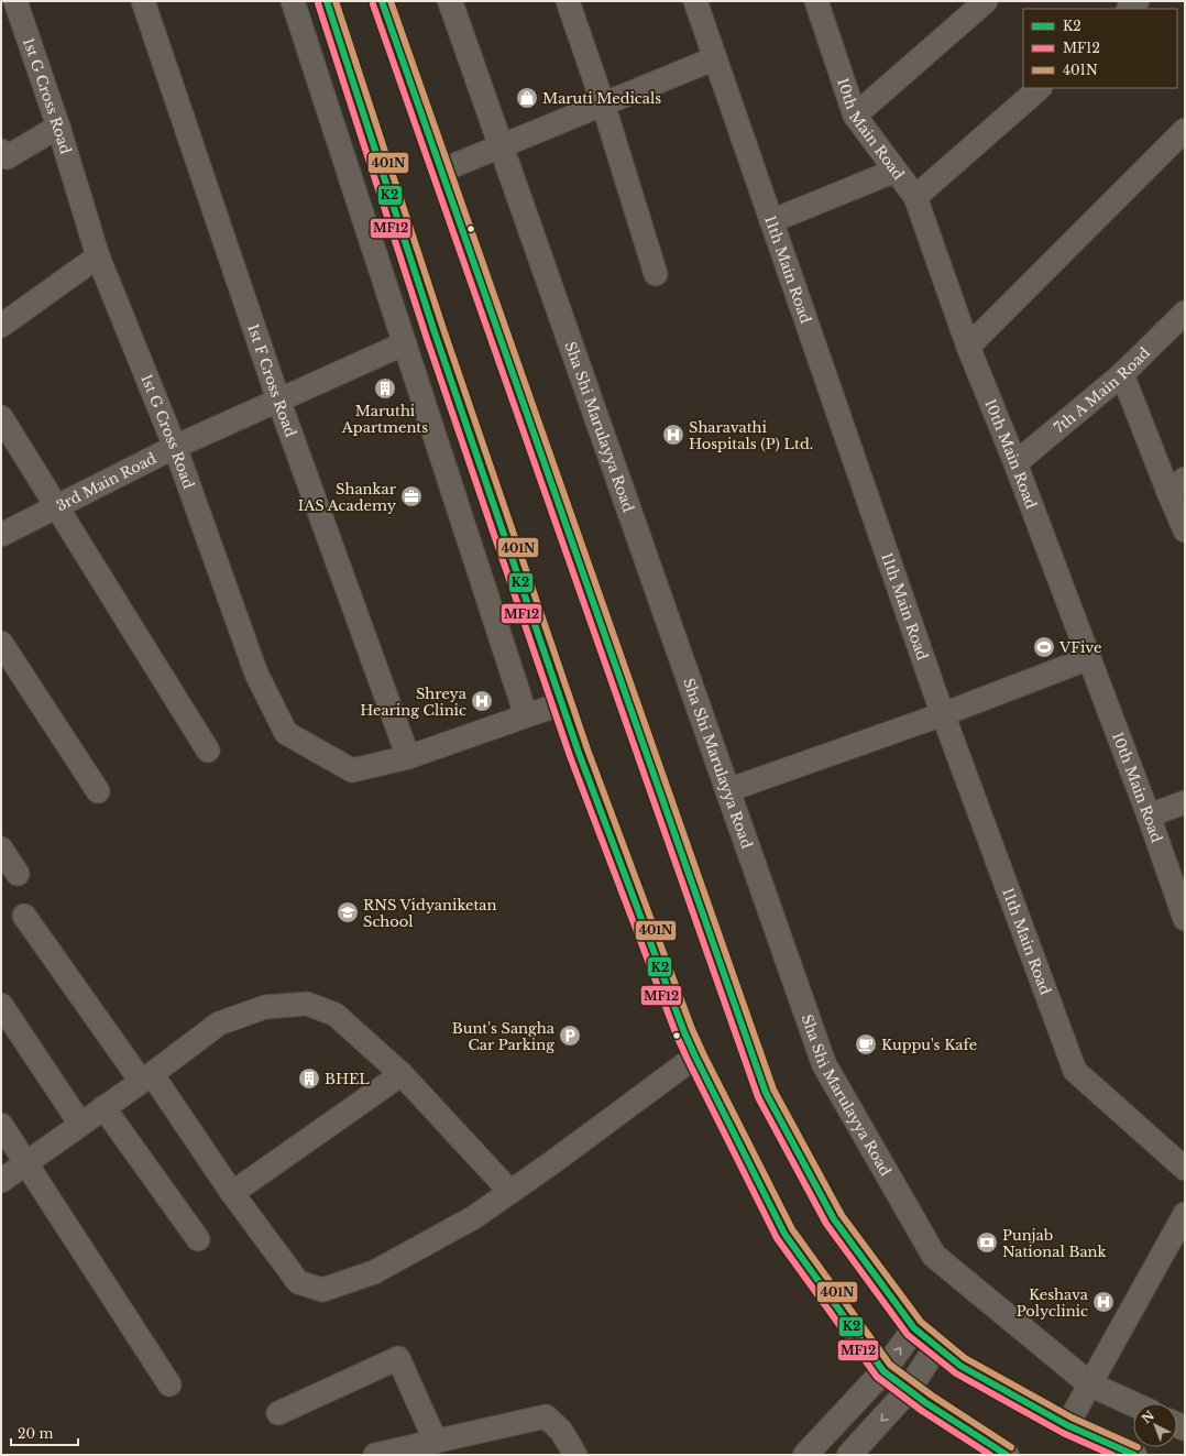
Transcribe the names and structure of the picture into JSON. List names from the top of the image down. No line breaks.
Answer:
{"streets":{"street":["1st G Cross Road","10th Main Road","11th Main Road","1st F Cross Road","7th A Main Road","Sha Shi Marulayya Road","3rd Main Road"]},"crossings":[["1st G Cross Road","1st F Cross Road"],["1st G Cross Road","3rd Main Road"],["10th Main Road","7th A Main Road"],["1st F Cross Road","3rd Main Road"]],"places":{"shop":["Maruti Medicals"],"building":["Maruthi Apartments","BHEL"],"hospital":["Sharavathi Hospitals (P) Ltd.","Shreya Hearing Clinic","Keshava Polyclinic"],"office":["Shankar IAS Academy"],"sports":["VFive"],"school or university":["RNS Vidyaniketan School"],"parking":["Bunt's Sangha Car Parking"],"cafe":["Kuppu's Kafe"],"bank":["Punjab National Bank"]},"lines":["transit line K2","transit line 401N","transit line MF12"],"legend":["K2","MF12","401N"],"scale_bar":"20 m","north":"top left"}
